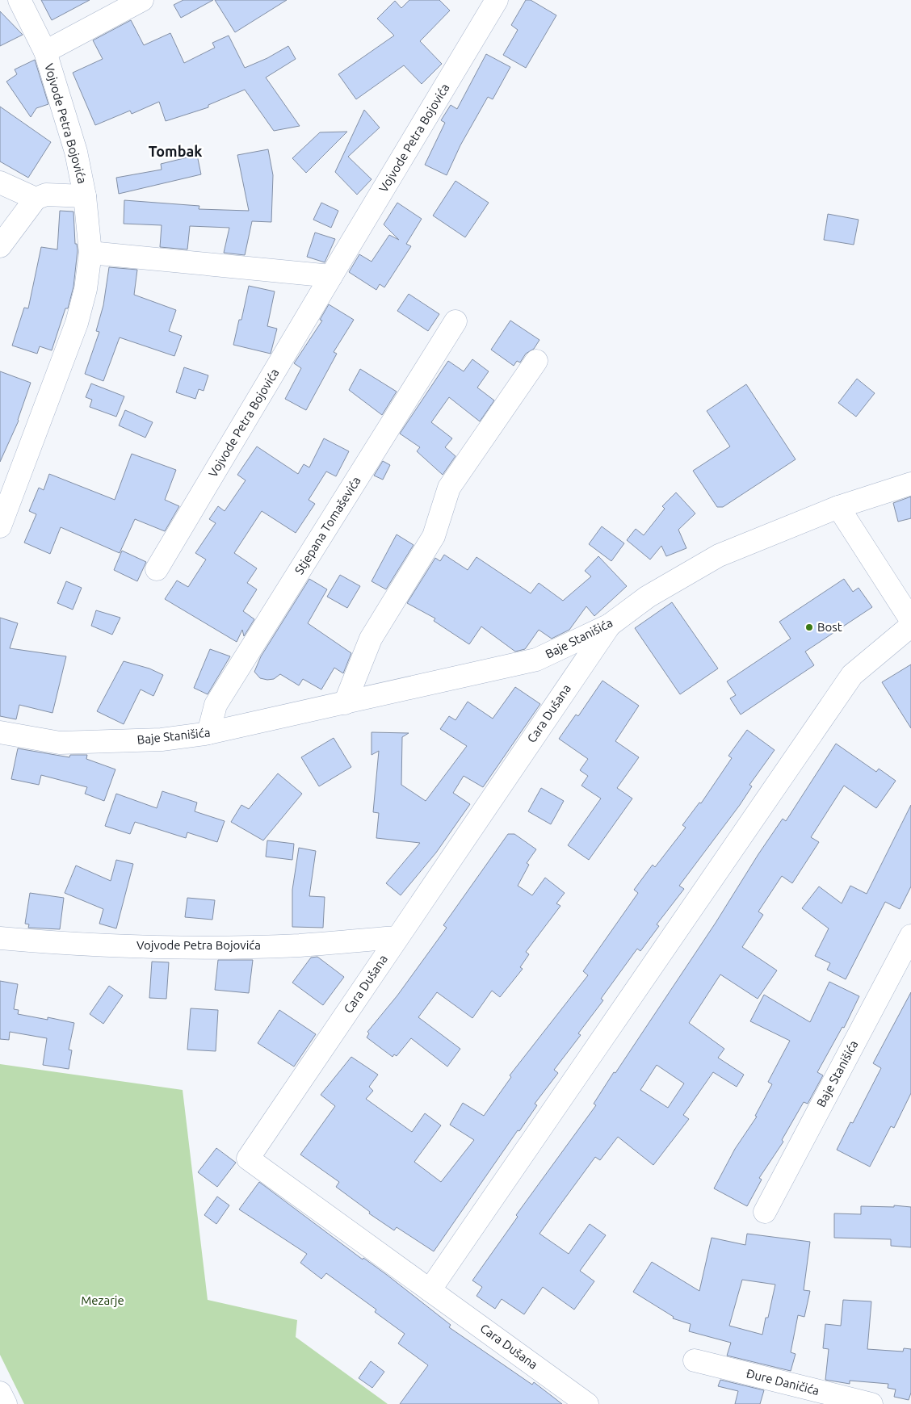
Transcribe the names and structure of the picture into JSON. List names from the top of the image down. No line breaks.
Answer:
{"streets":{"street":["Vojvode Petra Bojovića","Stjepana Tomaševića","Baje Stanišića","Cara Dušana","Đure Daničića"]},"crossings":[["Vojvode Petra Bojovića","Cara Dušana"],["Stjepana Tomaševića","Baje Stanišića"],["Baje Stanišića","Cara Dušana"]],"districts":["Tombak"],"parks":["Mezarje"],"places":["Bost"]}
